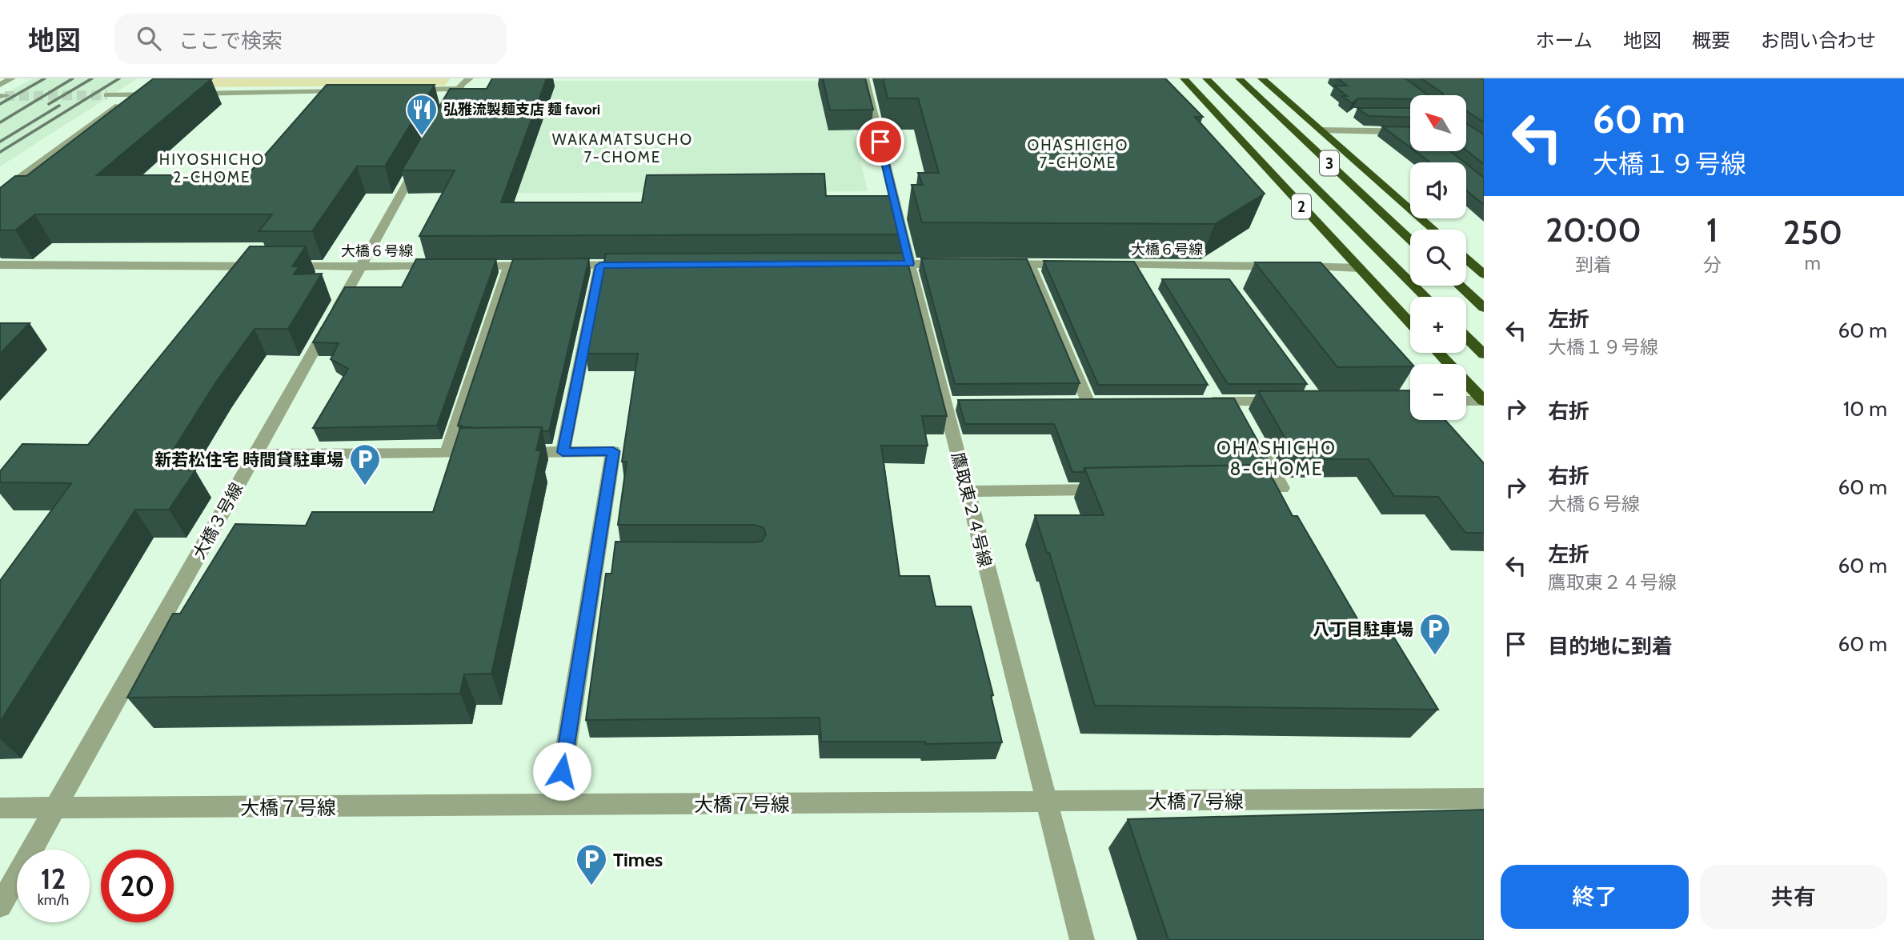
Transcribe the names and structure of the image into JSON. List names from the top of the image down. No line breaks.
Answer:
{"streets":{"highway":["3","2"],"street":["大橋６号線","鷹取東２４号線","大橋３号線","大橋７号線"]},"crossings":[["2","大橋６号線"],["大橋６号線","大橋３号線"],["鷹取東２４号線","大橋７号線"],["大橋３号線","大橋７号線"]],"districts":["WAKAMATSUCHO 7-CHOME","OHASHICHO 7-CHOME","HIYOSHICHO 2-CHOME","OHASHICHO 8-CHOME"],"places":{"restaurant":["弘雅流製麺支店 麺 favori"],"parking":["新若松住宅 時間貸駐車場","八丁目駐車場","Times"]},"north":"top left","page":{"header":"地図","search":"ここで検索","nav":["ホーム","地図","概要","お問い合わせ"],"turn":["60 m","大橋１９号線"],"map_buttons":["+","−"],"eta":["20:00","到着","1","分","250","m"],"list":[{"name":"左折","note":"大橋１９号線","value":"60 m"},{"name":"右折","value":"10 m"},{"name":"右折","note":"大橋６号線","value":"60 m"},{"name":"左折","note":"鷹取東２４号線","value":"60 m"},{"name":"目的地に到着","value":"60 m"}],"speed":"12 km/h","limit":"20","buttons":["終了","共有"]}}
